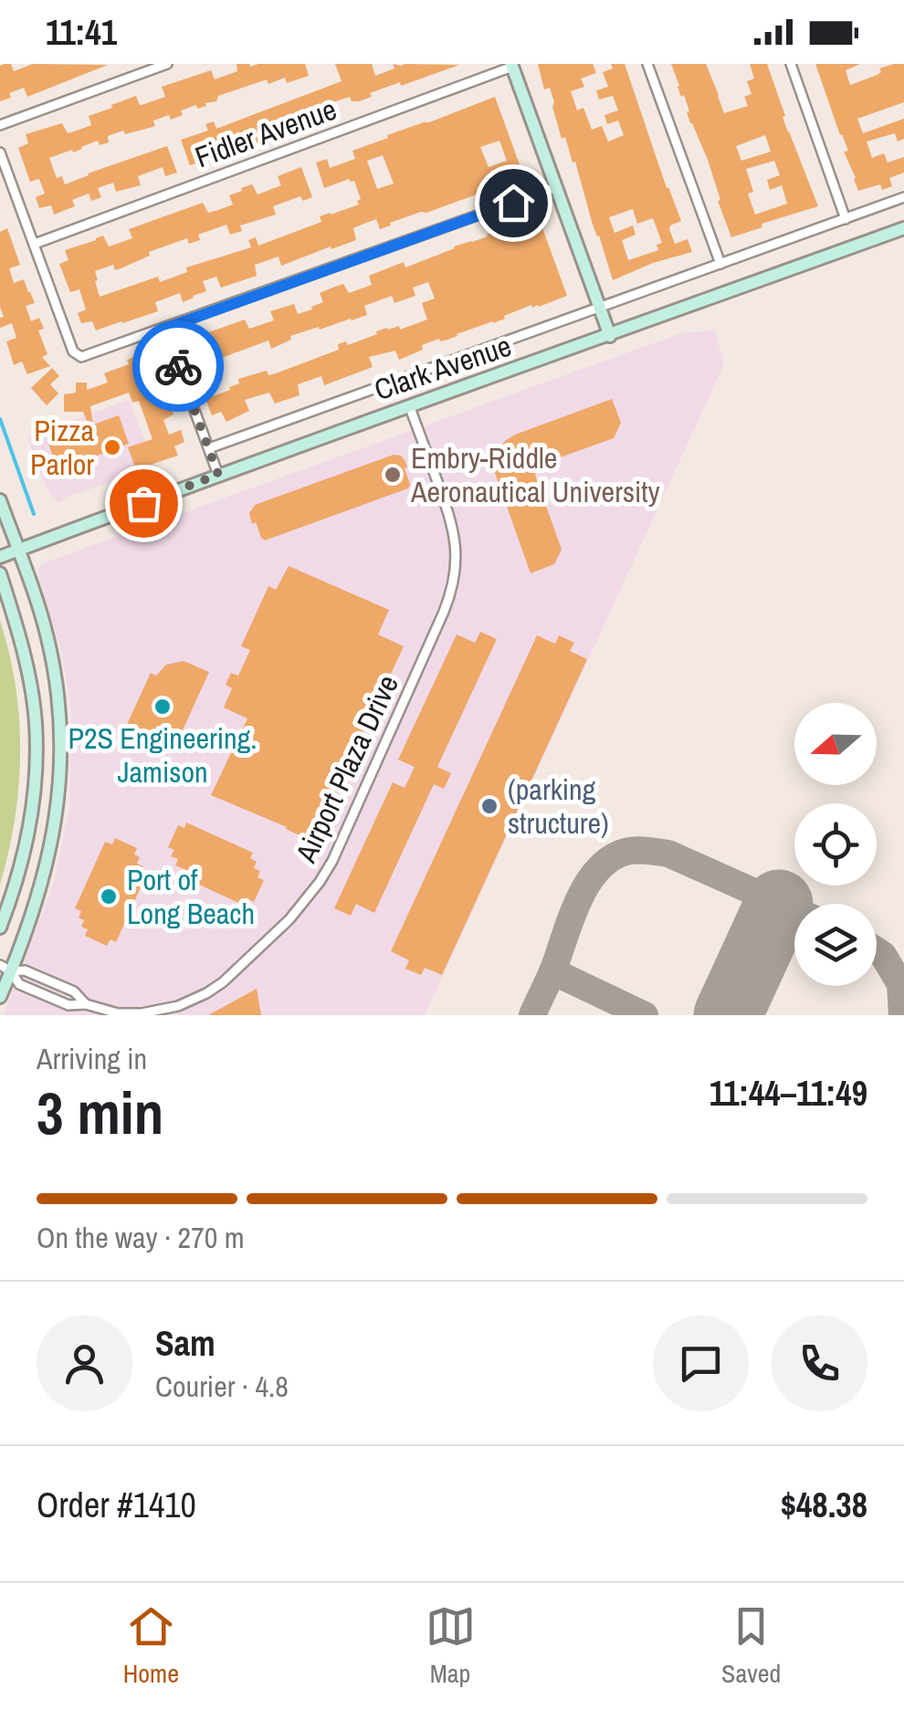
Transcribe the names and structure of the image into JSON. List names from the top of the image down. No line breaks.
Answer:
{"streets":{"main road":["Clark Avenue"],"street":["Fidler Avenue","Airport Plaza Drive"]},"crossings":[["Clark Avenue","Airport Plaza Drive"]],"places":["Pizza Parlor","Embry-Riddle Aeronautical University","P2S Engineering. Jamison","(parking structure)","Port of Long Beach"],"north":"left","page":{"status":"11:41","heading":["3 min","Arriving in","11:44–11:49"],"panel":["Sam","Courier · 4.8","Order #1410","$48.38"],"bar":"On the way · 270 m","tabs":["Home","Map","Saved"]}}
